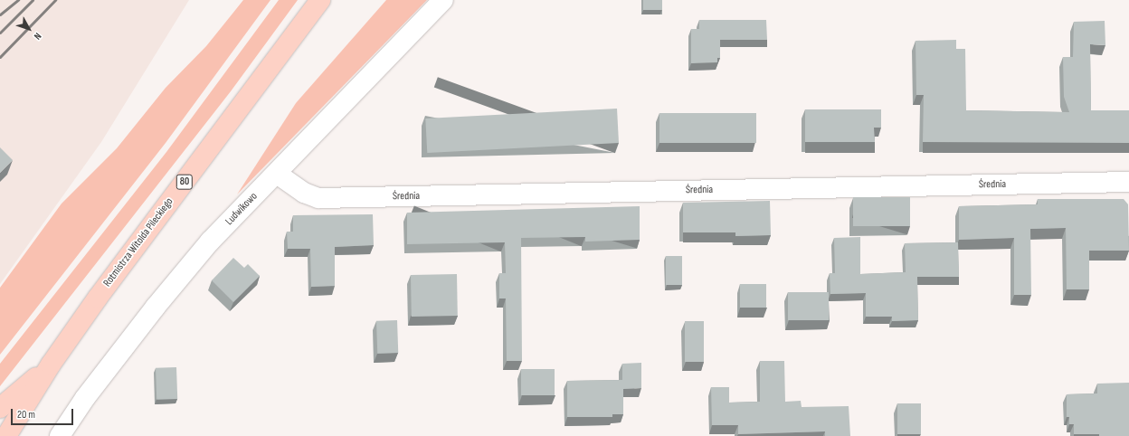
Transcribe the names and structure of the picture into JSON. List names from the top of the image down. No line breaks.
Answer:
{"streets":{"main road":["80","Rotmistrza Witolda Pileckiego"],"street":["Średnia","Ludwikowo"]},"crossings":[["Średnia","Ludwikowo"]],"scale_bar":"20 m","north":"bottom right"}
